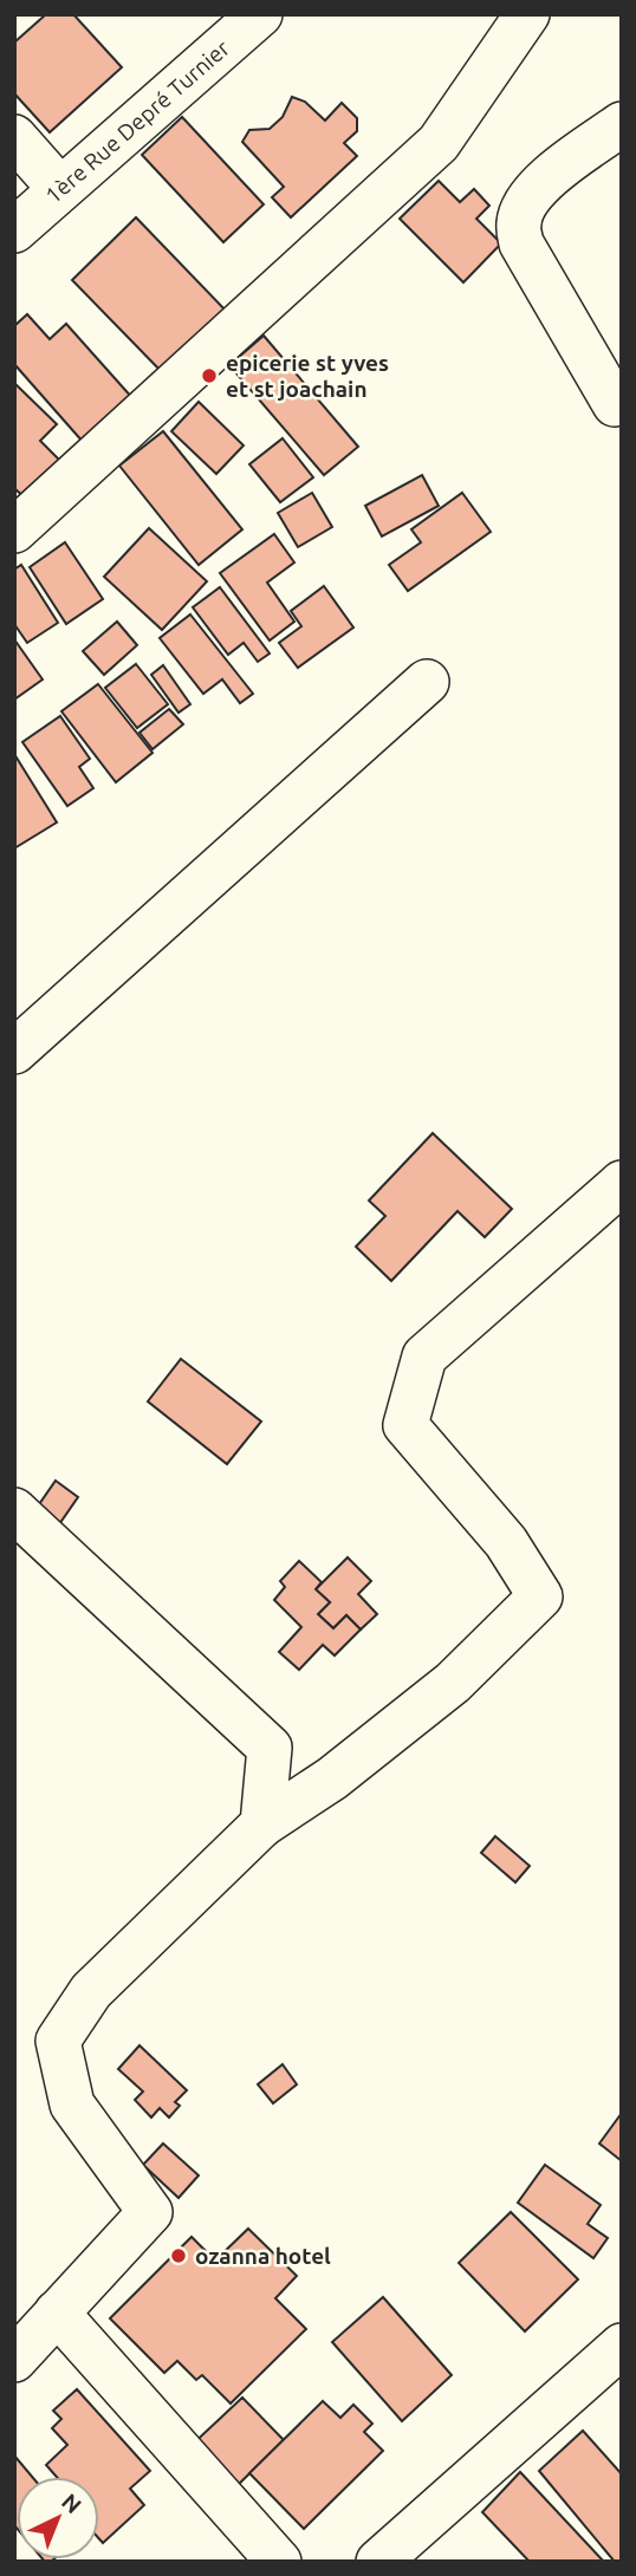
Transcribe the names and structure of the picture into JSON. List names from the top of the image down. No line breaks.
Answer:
{"streets":{"street":["1ère Rue Depré Turnier"]},"places":["epicerie st yves et st joachain","ozanna hotel"],"north":"top right"}
